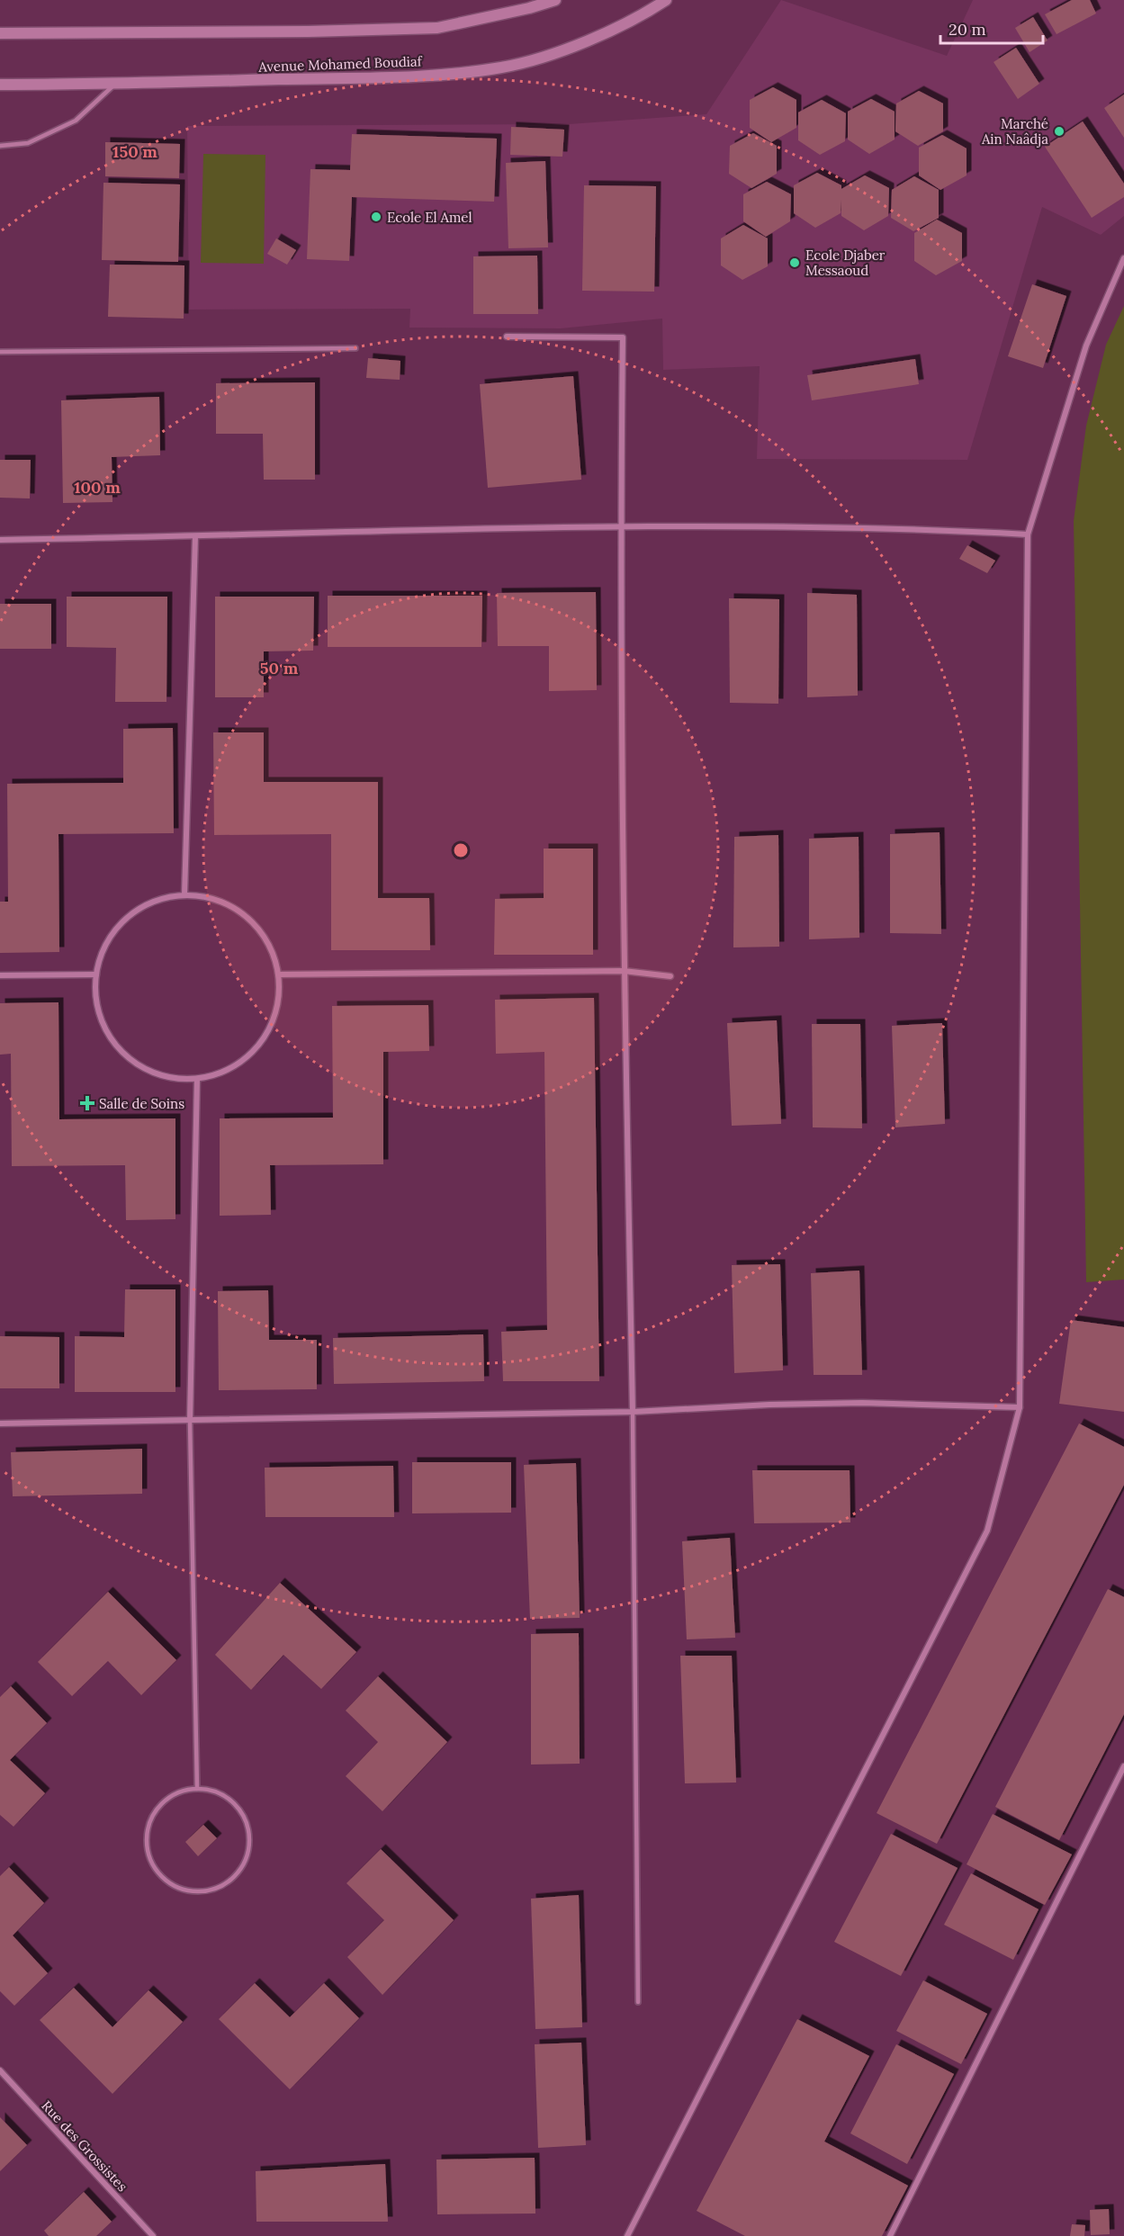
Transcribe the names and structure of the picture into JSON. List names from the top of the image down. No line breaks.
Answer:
{"streets":{"main road":["Avenue Mohamed Boudiaf"],"street":["Rue des Grossistes"]},"places":{"other":["Marché Ain Naâdja","Ecole El Amel","Ecole Djaber Messaoud"],"health":["Salle de Soins"]},"scale_bar":"20 m","rings":["150 m","100 m","50 m"]}
